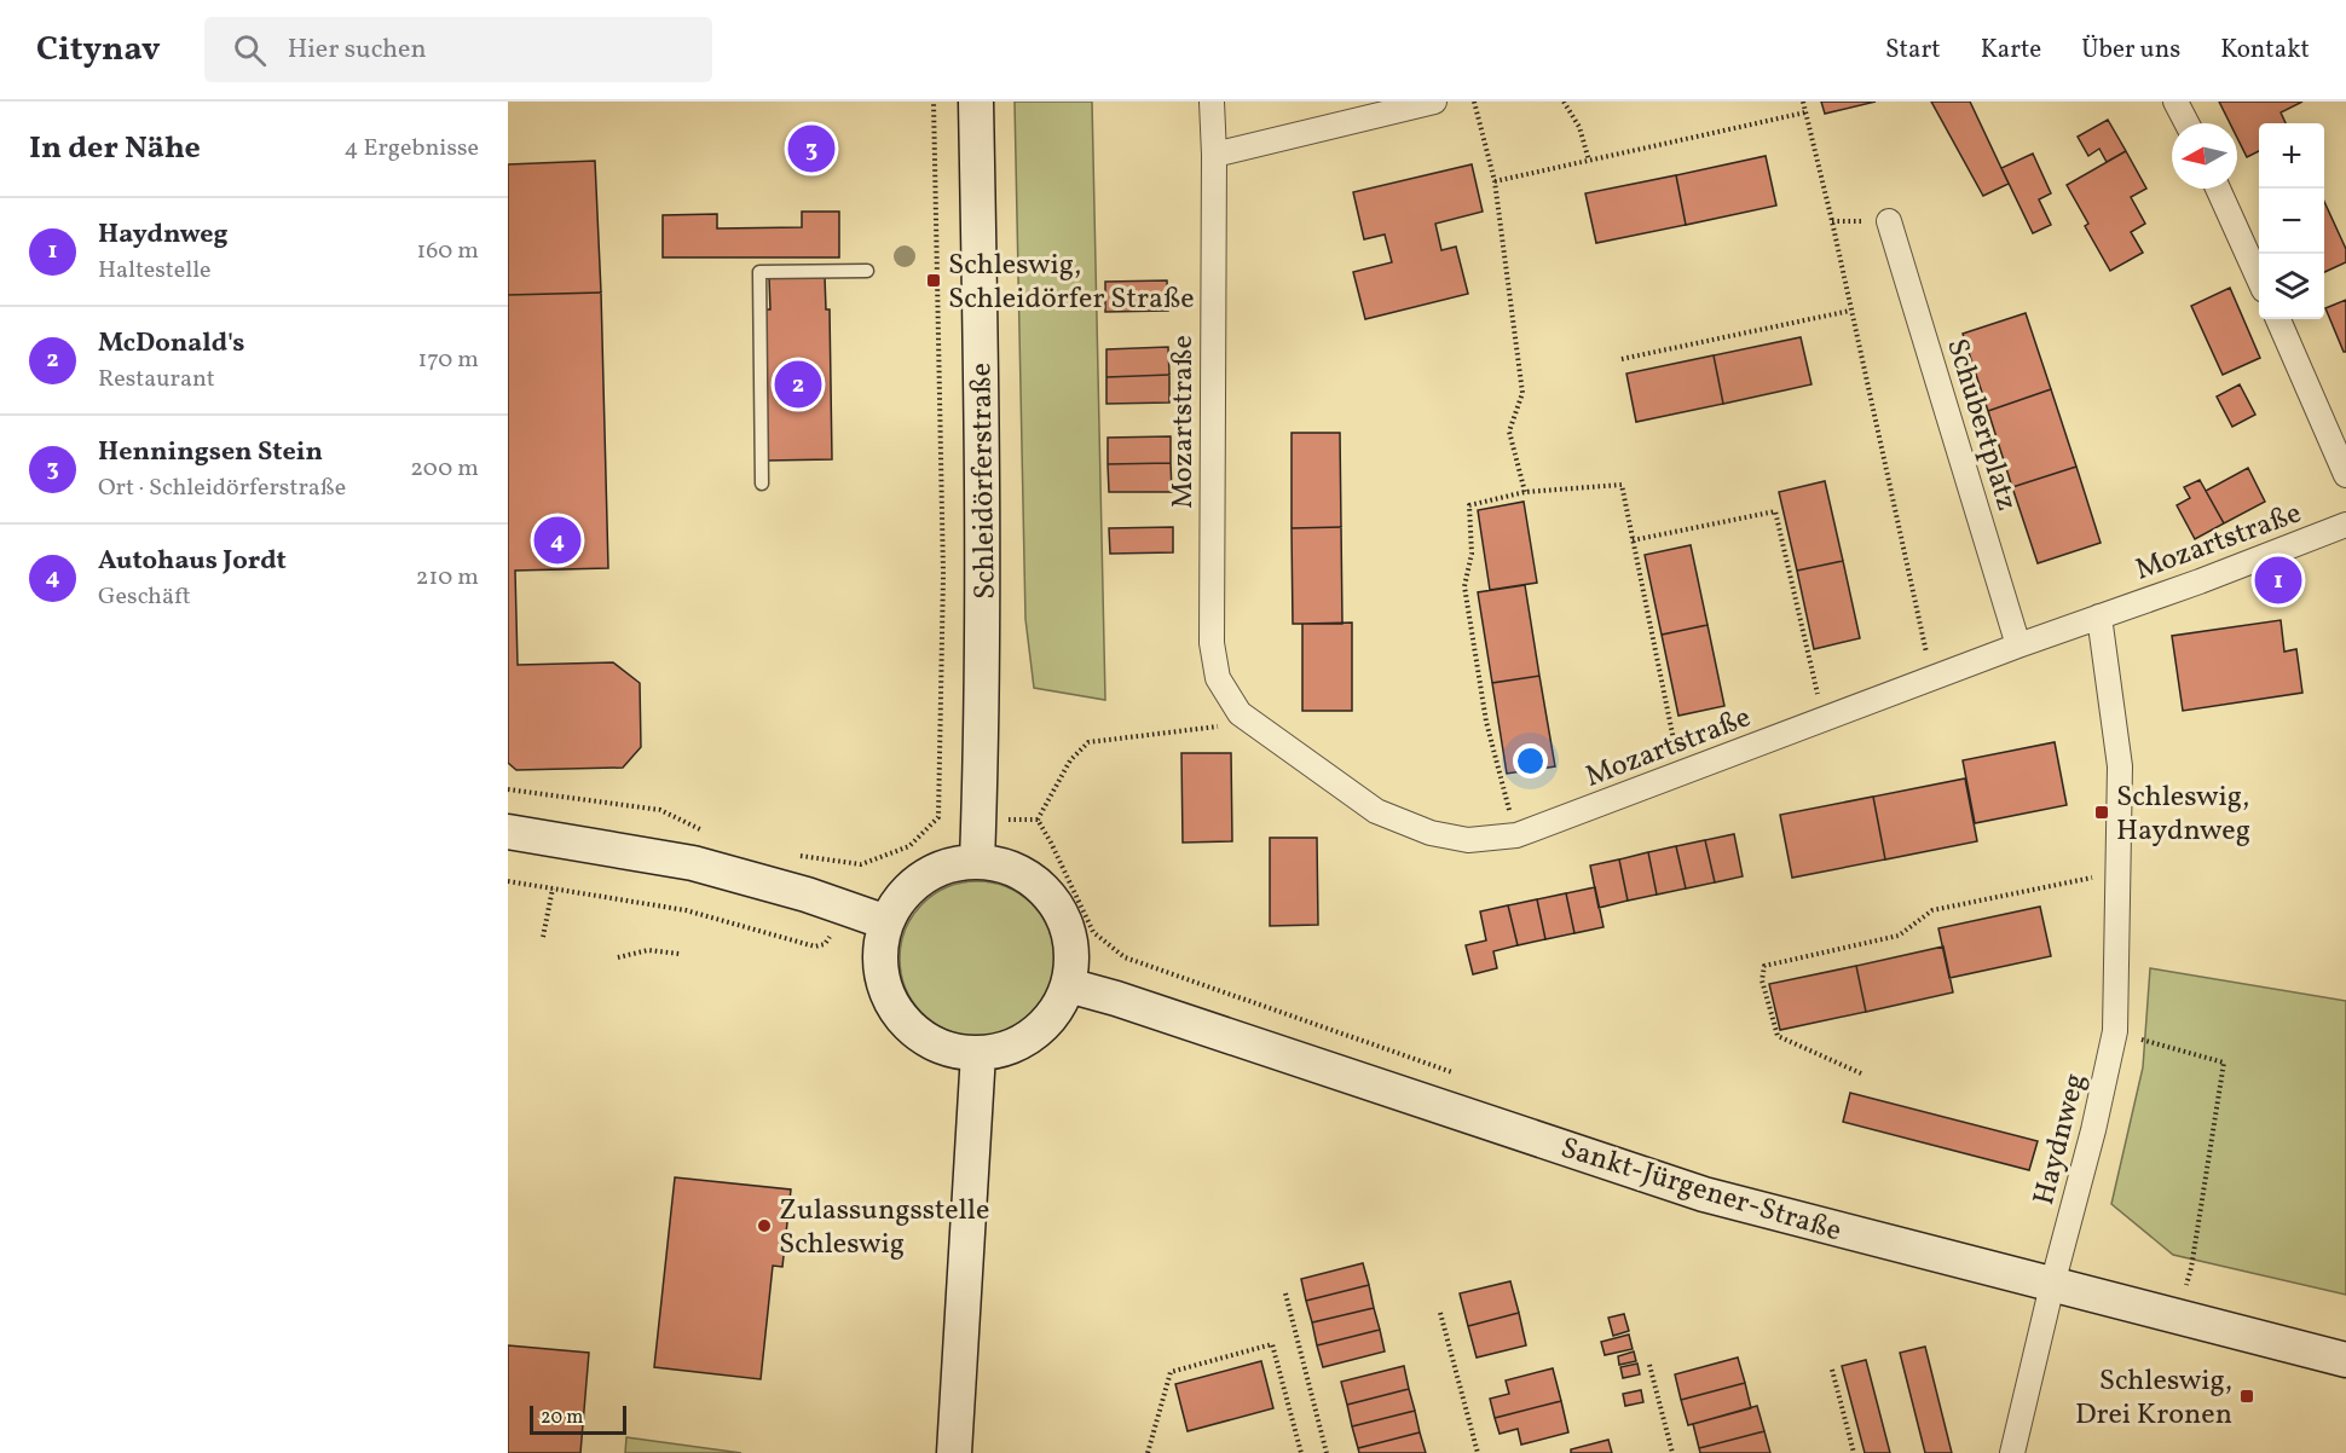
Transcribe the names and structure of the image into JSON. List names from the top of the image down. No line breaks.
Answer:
{"streets":{"street":["Mozartstraße","Schubertplatz","Schleidörferstraße","Haydnweg","Sankt-Jürgener-Straße"]},"crossings":[["Mozartstraße","Schubertplatz"],["Mozartstraße","Haydnweg"],["Schleidörferstraße","Sankt-Jürgener-Straße"],["Haydnweg","Sankt-Jürgener-Straße"]],"places":{"transit":["Schleswig, Schleidörfer Straße","Schleswig, Haydnweg","Schleswig, Drei Kronen"],"other":["Zulassungsstelle Schleswig"]},"scale_bar":"20 m","north":"left","page":{"header":"Citynav","search":"Hier suchen","nav":["Start","Karte","Über uns","Kontakt"],"heading":["In der Nähe","4 Ergebnisse"],"pins":["3","2","4","1"],"map_buttons":["+","−"],"list":[{"mark":"1","name":"Haydnweg","note":"Haltestelle","value":"160 m"},{"mark":"2","name":"McDonald's","note":"Restaurant","value":"170 m"},{"mark":"3","name":"Henningsen Stein","note":"Ort · Schleidörferstraße","value":"200 m"},{"mark":"4","name":"Autohaus Jordt","note":"Geschäft","value":"210 m"}],"scale":"20 m"}}
